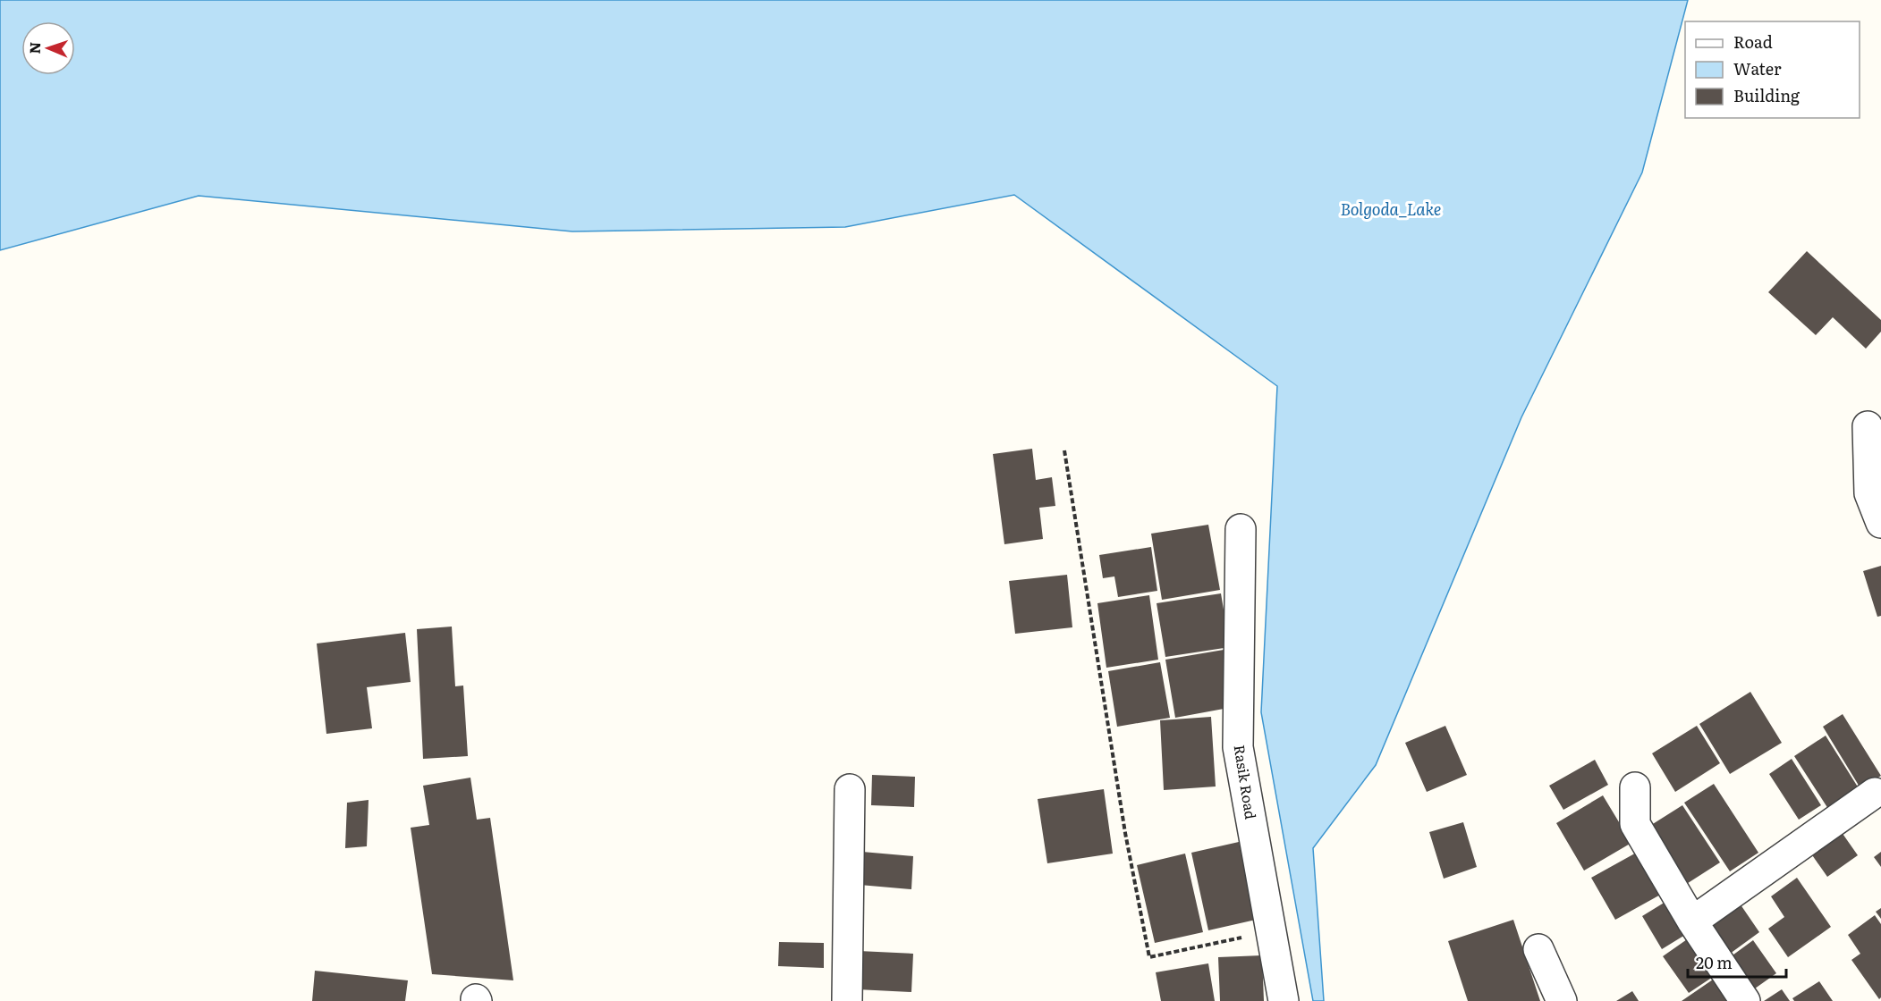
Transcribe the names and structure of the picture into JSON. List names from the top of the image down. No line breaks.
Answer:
{"streets":{"street":["Rasik Road"]},"water":["Bolgoda_Lake"],"legend":["Road","Water","Building"],"scale_bar":"20 m","north":"left"}
